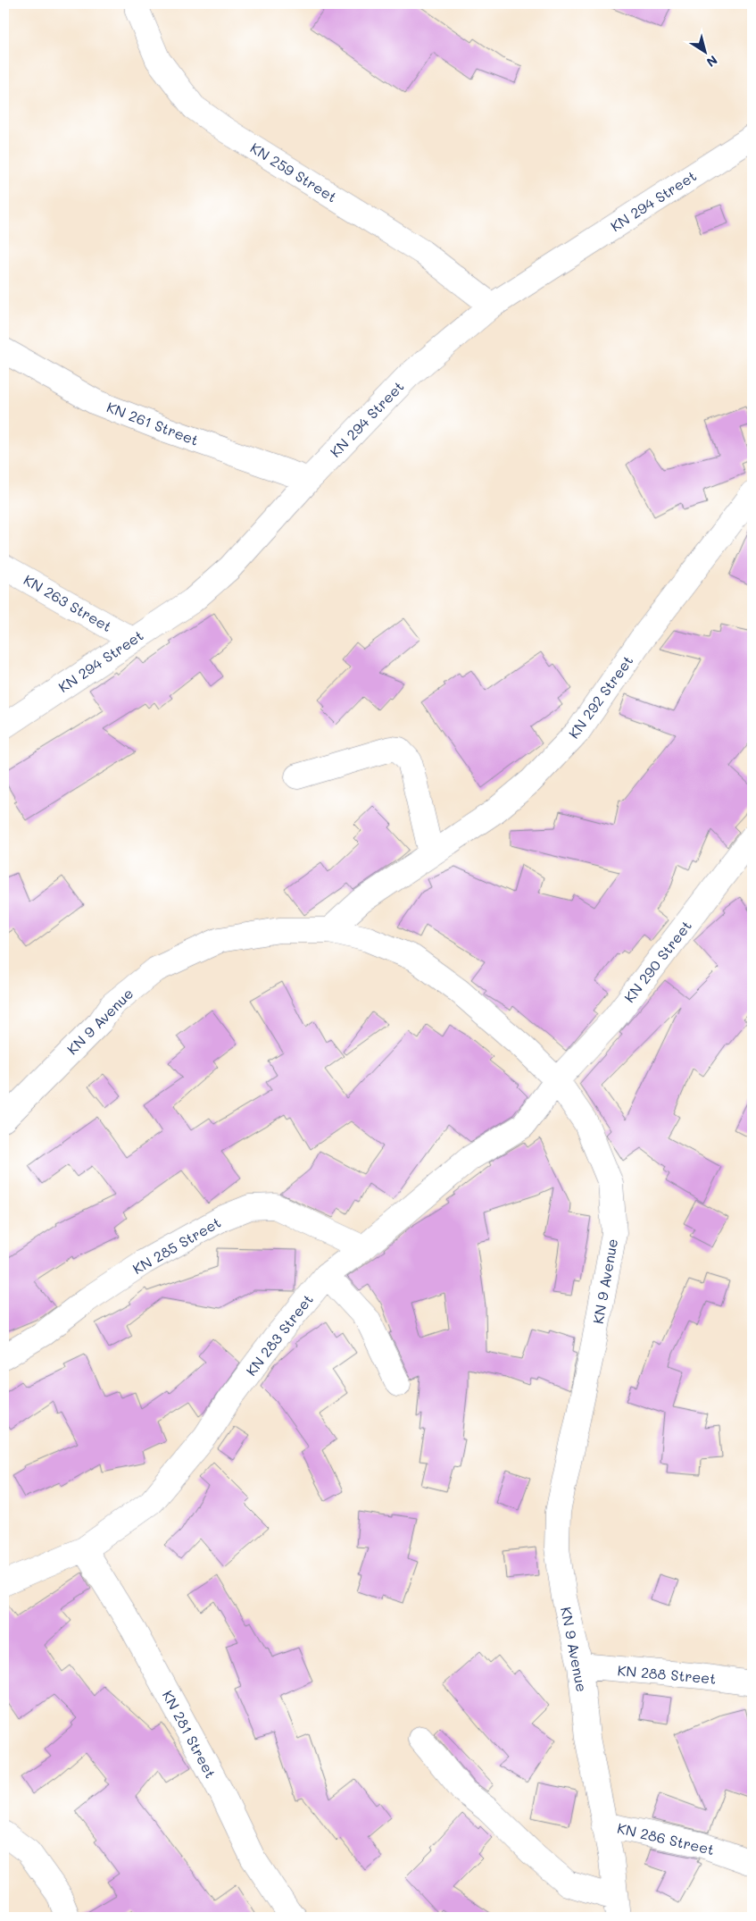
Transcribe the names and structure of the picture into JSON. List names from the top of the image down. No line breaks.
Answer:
{"streets":{"street":["KN 259 Street","KN 294 Street","KN 261 Street","KN 263 Street","KN 292 Street","KN 290 Street","KN 9 Avenue","KN 285 Street","KN 283 Street","KN 288 Street","KN 281 Street","KN 286 Street"]},"crossings":[["KN 259 Street","KN 294 Street"],["KN 294 Street","KN 261 Street"],["KN 294 Street","KN 263 Street"],["KN 292 Street","KN 9 Avenue"],["KN 290 Street","KN 9 Avenue"],["KN 290 Street","KN 283 Street"],["KN 9 Avenue","KN 283 Street"],["KN 9 Avenue","KN 288 Street"],["KN 9 Avenue","KN 286 Street"],["KN 285 Street","KN 283 Street"],["KN 283 Street","KN 281 Street"]],"north":"bottom right"}
